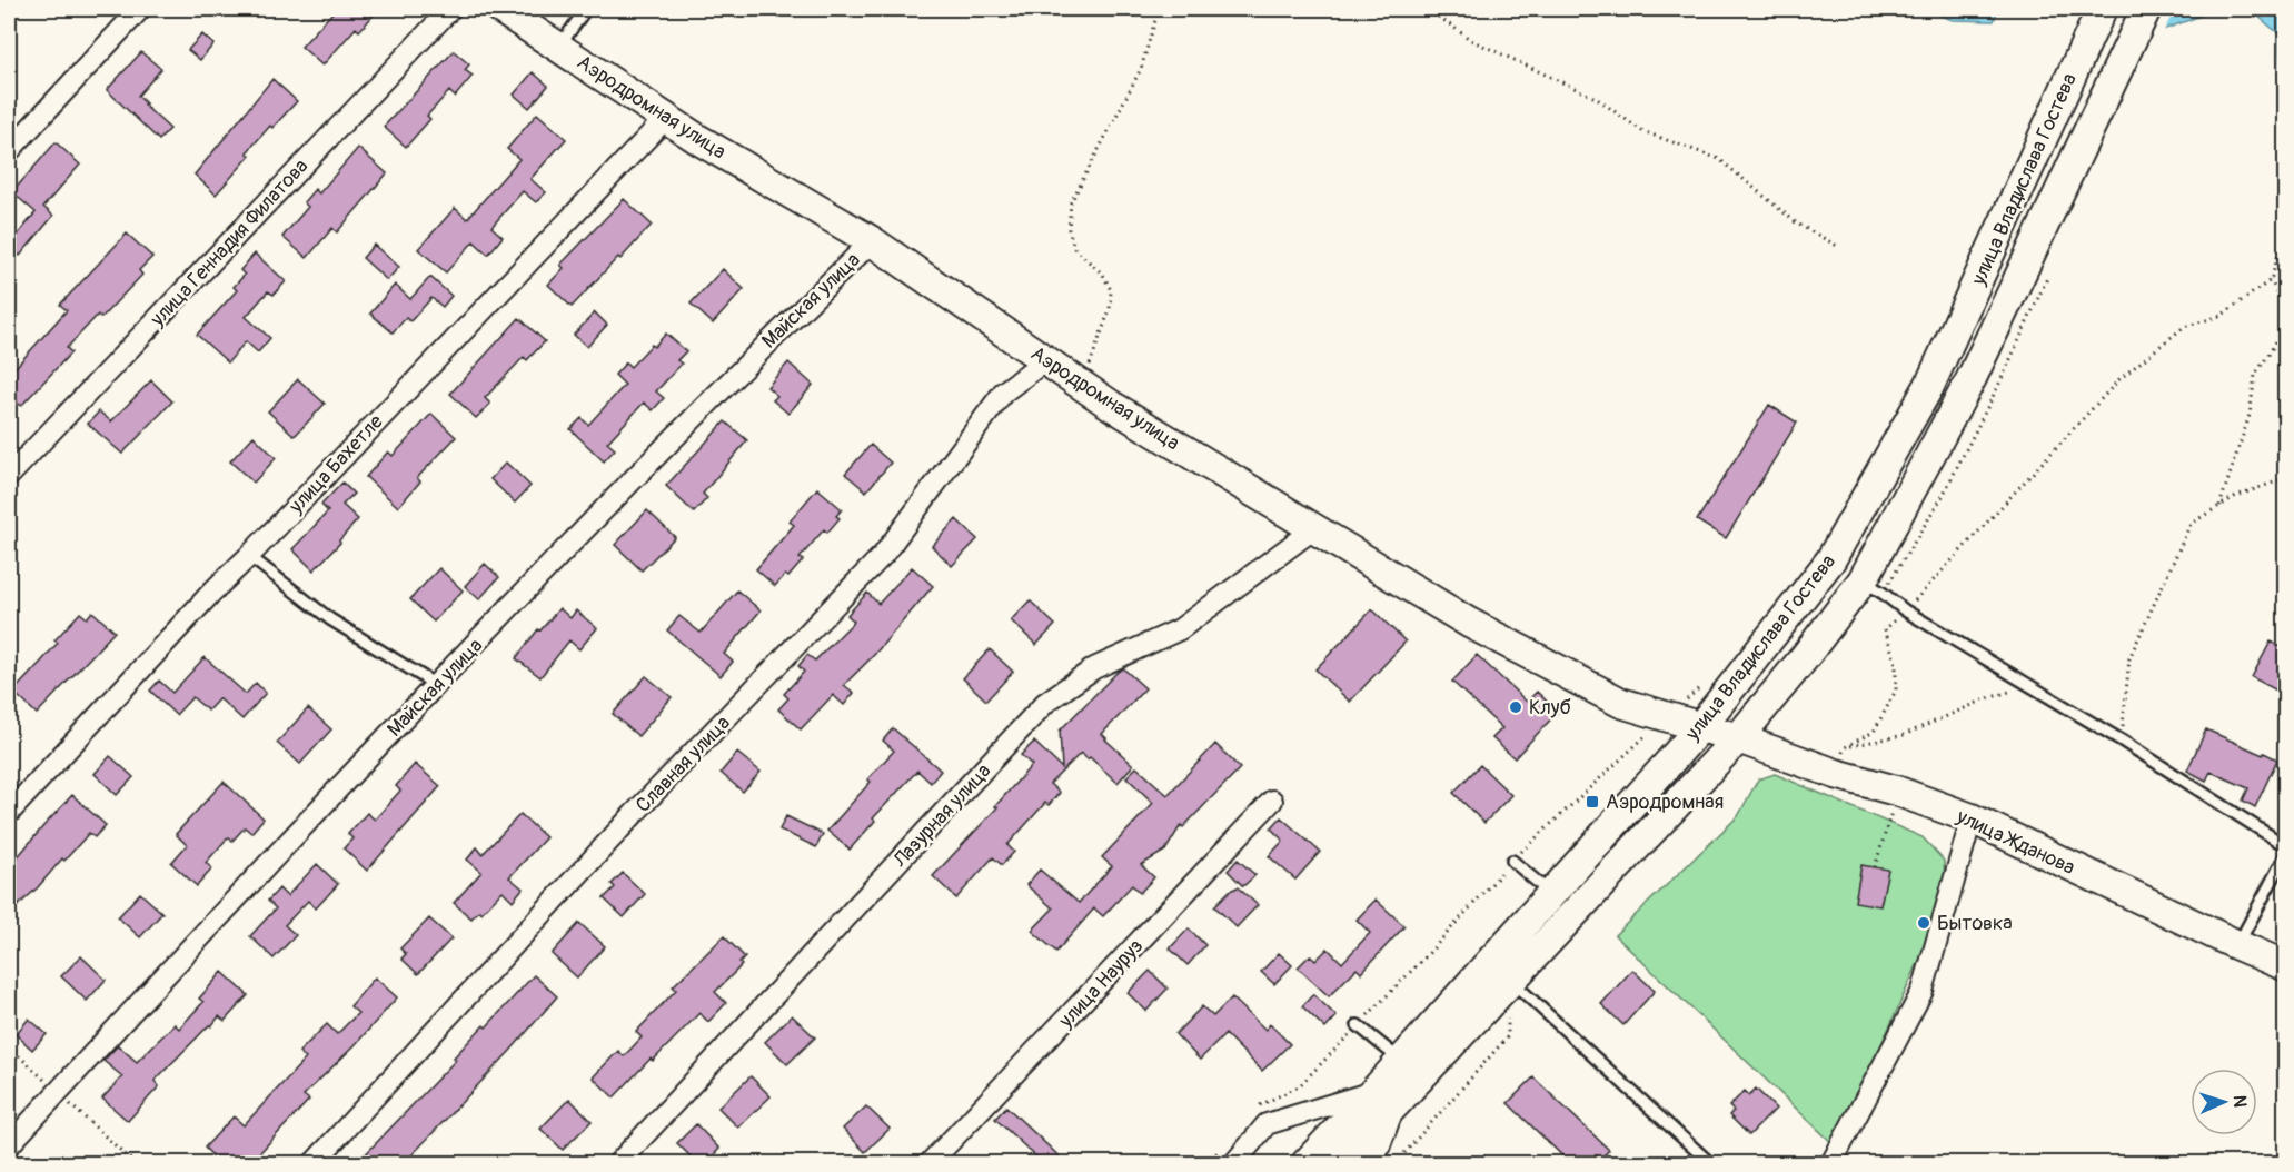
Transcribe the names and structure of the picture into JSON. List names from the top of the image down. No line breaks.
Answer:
{"streets":{"main road":["Аэродромная улица","улица Владислава Гостева","улица Жданова"],"street":["улица Геннадия Филатова","Майская улица","улица Бахетле","Славная улица","Лазурная улица","улица Науруз"]},"crossings":[["Аэродромная улица","улица Владислава Гостева"],["Аэродромная улица","Майская улица"],["Аэродромная улица","улица Бахетле"],["Аэродромная улица","Славная улица"],["Аэродромная улица","Лазурная улица"],["Аэродромная улица","улица Жданова"],["улица Владислава Гостева","улица Жданова"]],"places":{"other":["Клуб","Бытовка"],"transit":["Аэродромная"]},"north":"right"}
